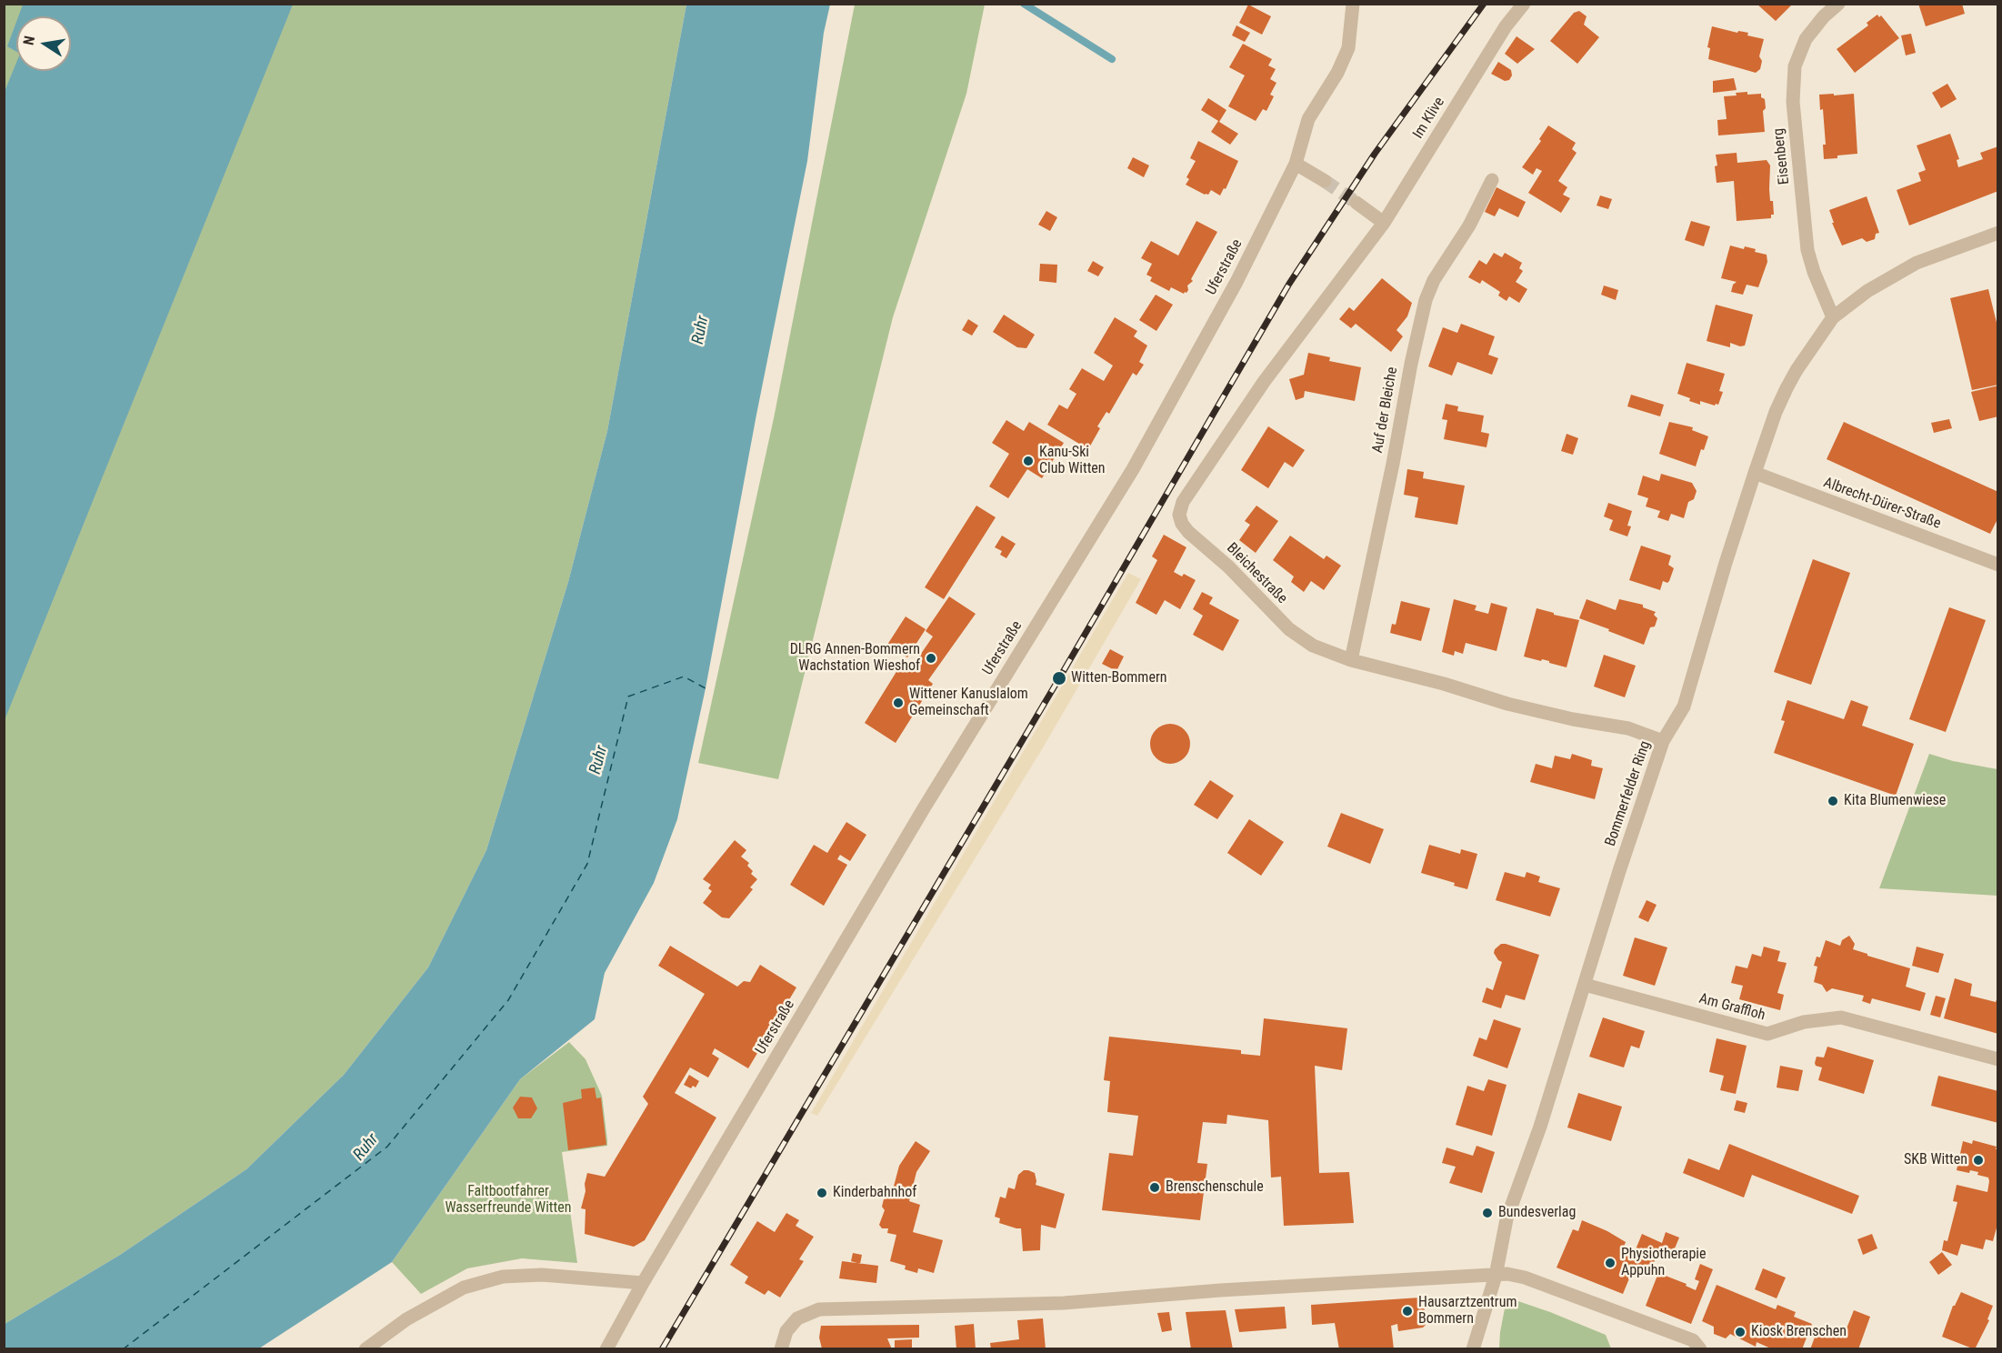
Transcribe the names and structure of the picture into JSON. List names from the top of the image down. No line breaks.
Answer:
{"streets":{"street":["Im Klive","Eisenberg","Uferstraße","Auf der Bleiche","Albrecht-Dürer-Straße","Bleichestraße","Bommerfelder Ring","Am Graffloh"]},"crossings":[["Im Klive","Bleichestraße"],["Eisenberg","Bommerfelder Ring"],["Auf der Bleiche","Bleichestraße"],["Albrecht-Dürer-Straße","Bommerfelder Ring"],["Bleichestraße","Bommerfelder Ring"],["Bommerfelder Ring","Am Graffloh"]],"water":["Ruhr"],"parks":["Faltbootfahrer Wasserfreunde Witten"],"places":["Kanu-Ski Club Witten","DLRG Annen-Bommern Wachstation Wieshof","Witten-Bommern","Wittener Kanuslalom Gemeinschaft","Kita Blumenwiese","SKB Witten","Brenschenschule","Kinderbahnhof","Bundesverlag","Physiotherapie Appuhn","Hausarztzentrum Bommern","Kiosk Brenschen"],"north":"left"}
